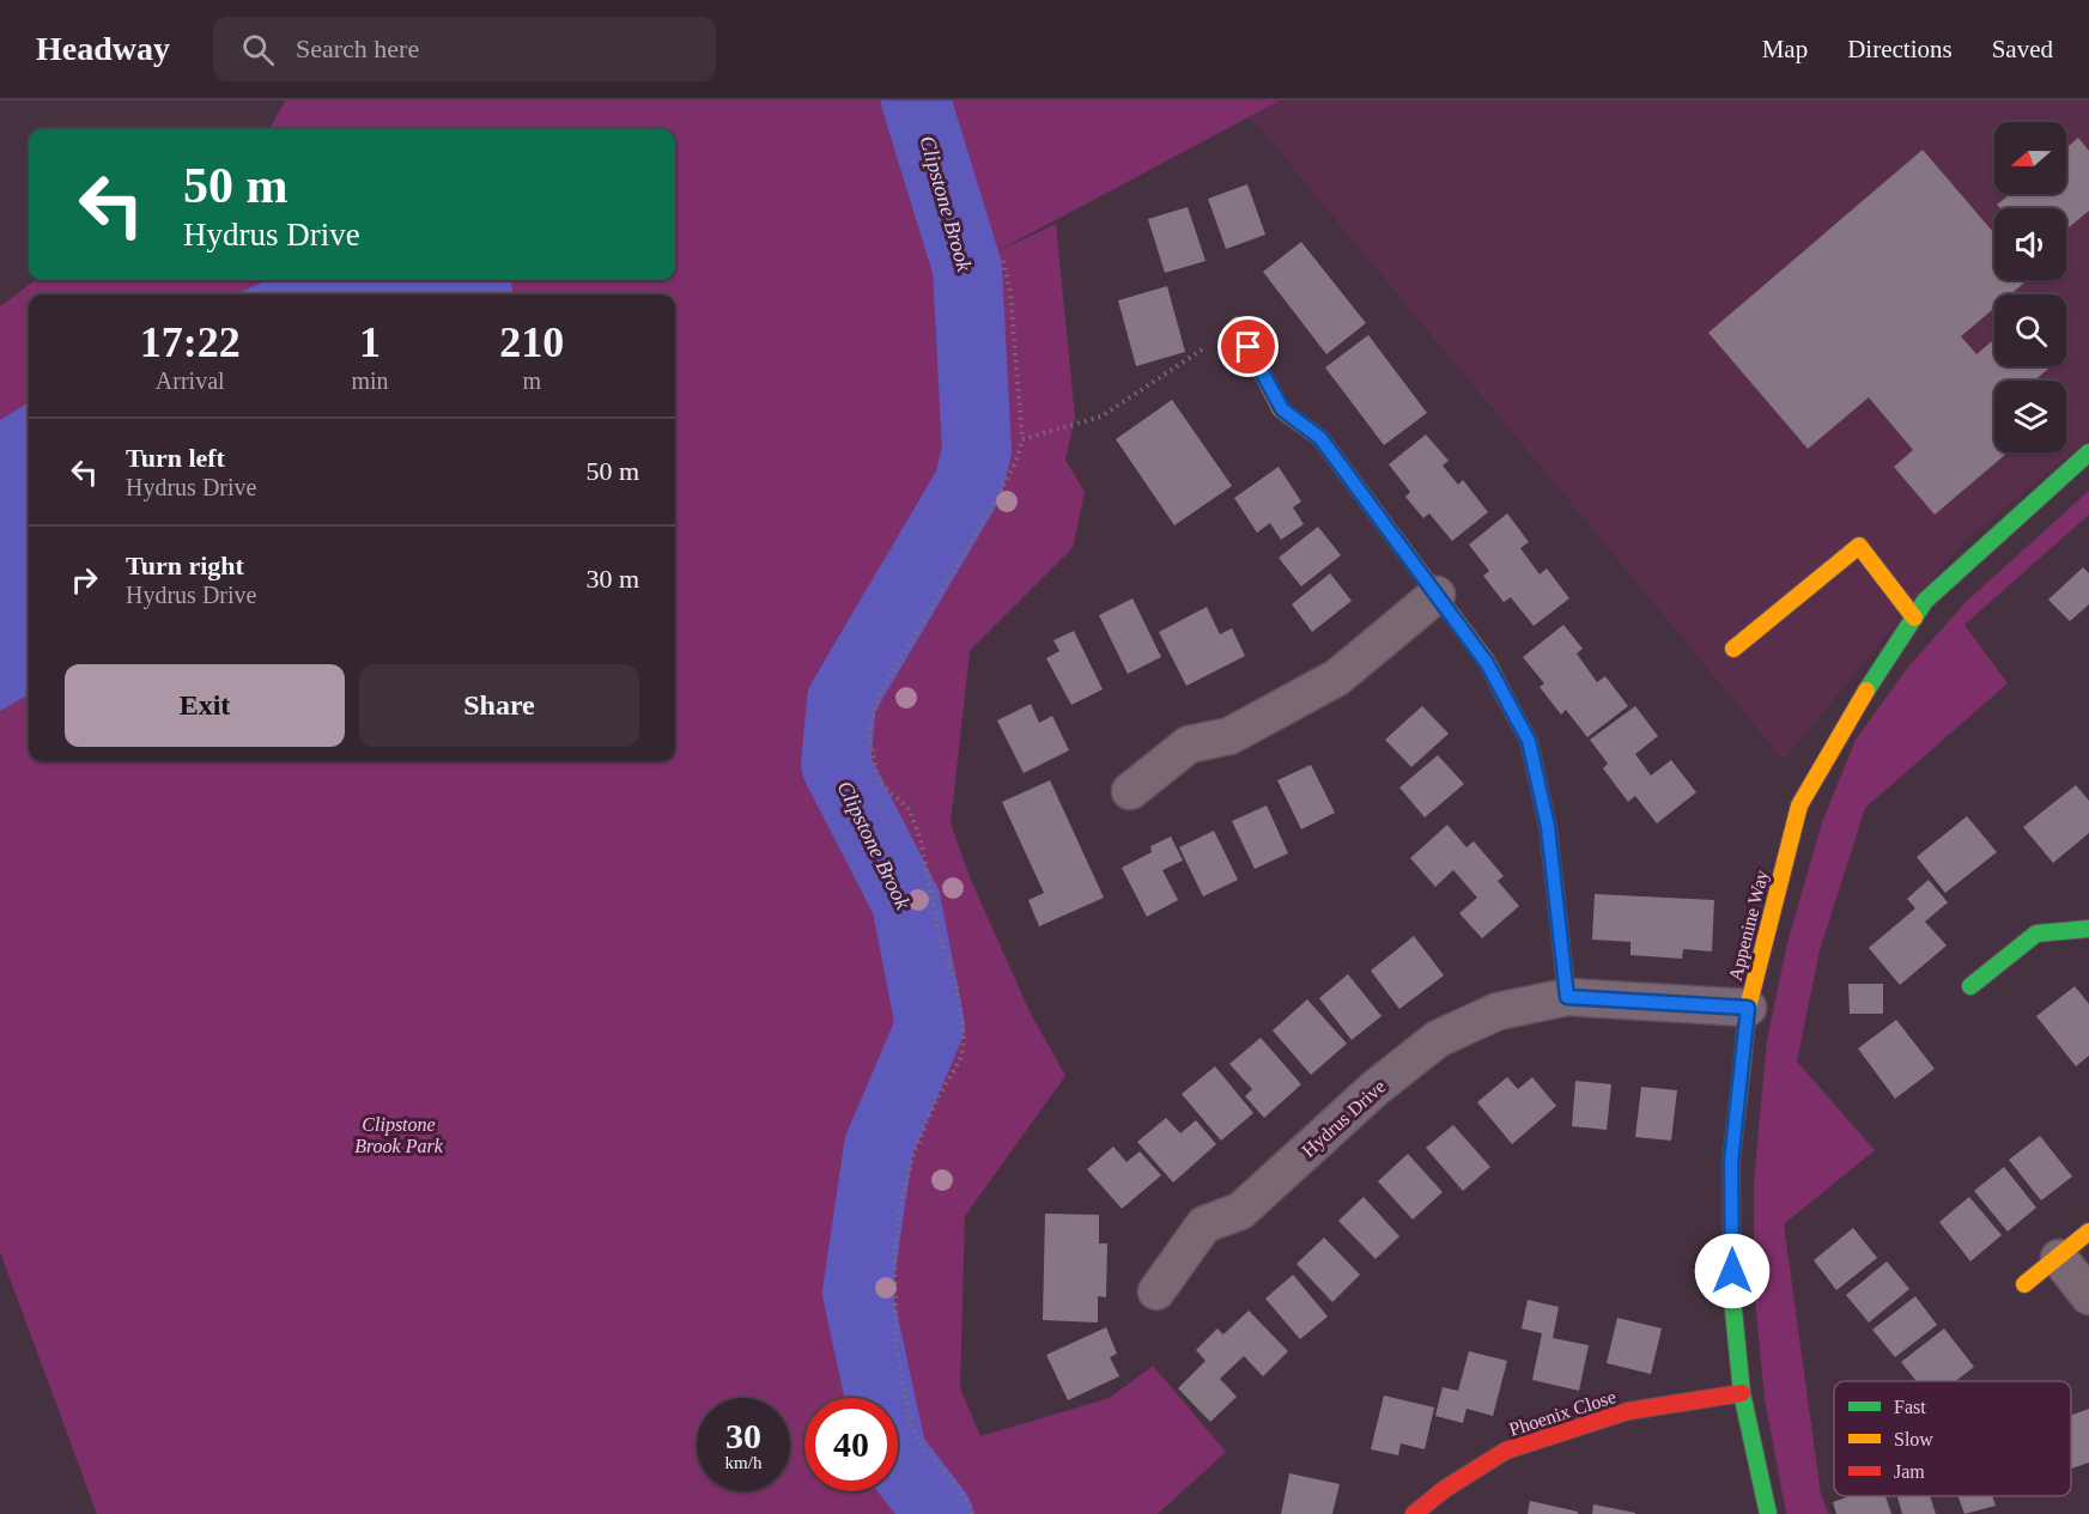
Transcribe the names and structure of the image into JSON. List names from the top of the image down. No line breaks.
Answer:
{"streets":{"street":["Appenine Way","Hydrus Drive","Phoenix Close"]},"crossings":[["Appenine Way","Hydrus Drive"],["Appenine Way","Phoenix Close"]],"water":["Clipstone Brook"],"parks":["Clipstone Brook Park"],"legend":["Fast","Slow","Jam"],"north":"left","page":{"header":"Headway","search":"Search here","nav":["Map","Directions","Saved"],"turn":["50 m","Hydrus Drive"],"eta":["17:22","Arrival","1","min","210","m"],"list":[{"name":"Turn left","note":"Hydrus Drive","value":"50 m"},{"name":"Turn right","note":"Hydrus Drive","value":"30 m"}],"buttons":["Exit","Share"],"speed":"30 km/h","limit":"40"}}
